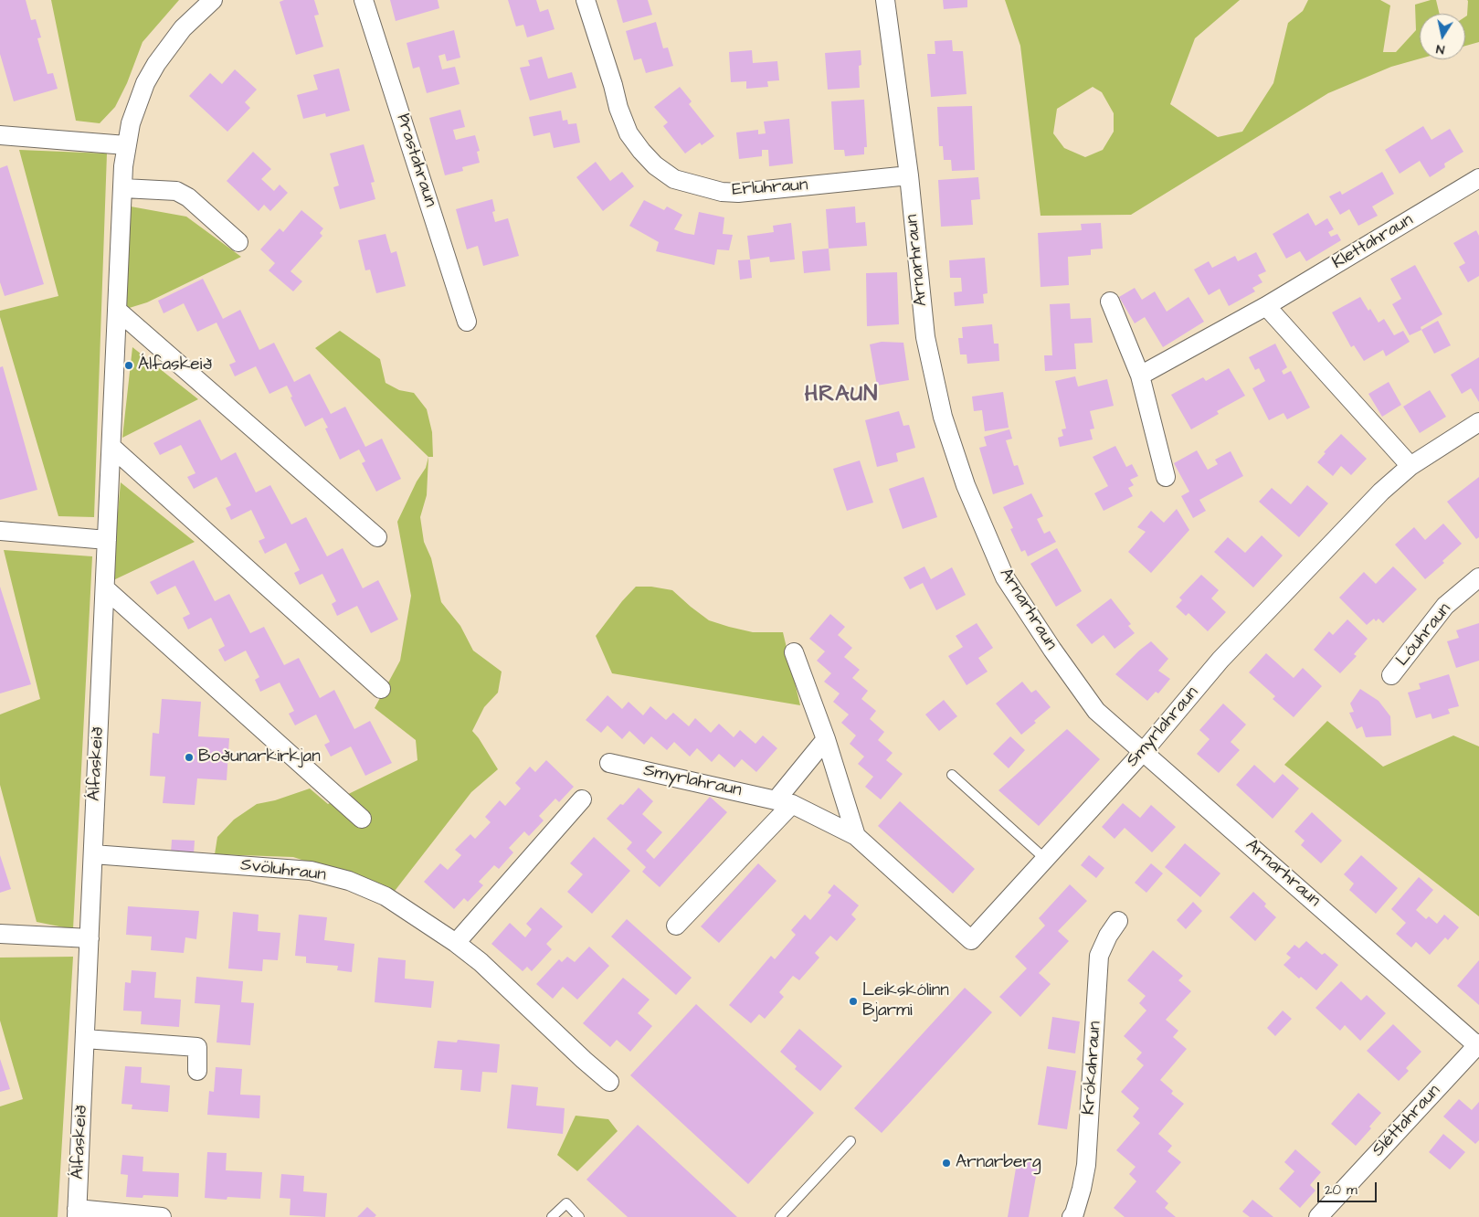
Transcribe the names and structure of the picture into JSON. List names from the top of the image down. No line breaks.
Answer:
{"streets":{"street":["Þrastahraun","Erluhraun","Klettahraun","Arnarhraun","Lóuhraun","Smyrlahraun","Álfaskeið","Svöluhraun","Krókahraun","Sléttahraun"]},"crossings":[["Erluhraun","Arnarhraun"],["Arnarhraun","Smyrlahraun"],["Arnarhraun","Sléttahraun"],["Álfaskeið","Svöluhraun"]],"districts":["HRAUN"],"places":["Álfaskeið","Boðunarkirkjan","Leikskólinn Bjarmi","Arnarberg"],"scale_bar":"20 m","north":"bottom"}
